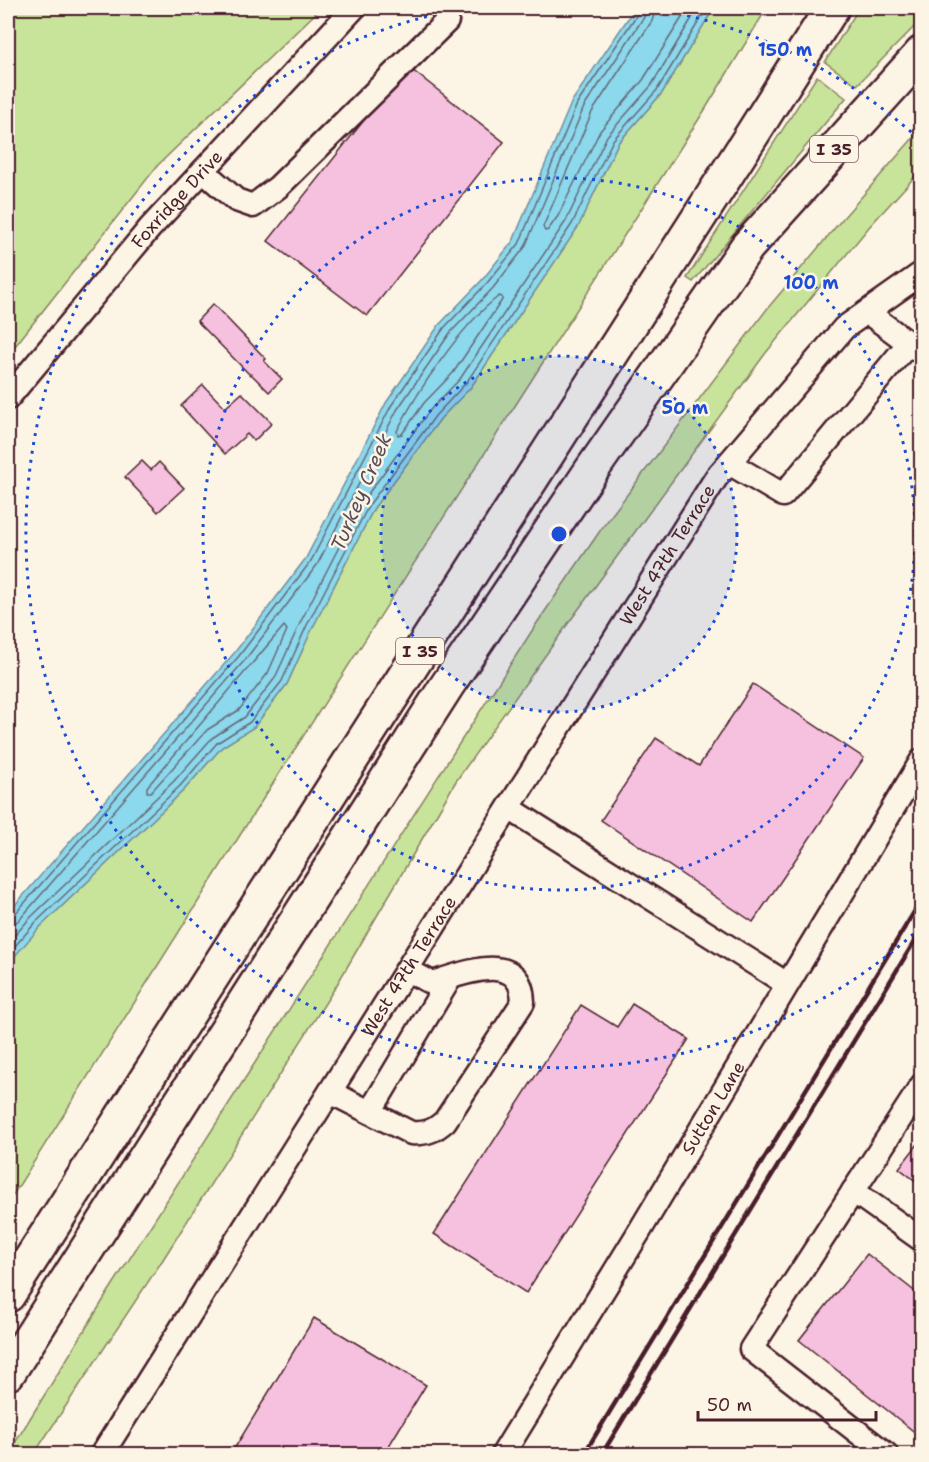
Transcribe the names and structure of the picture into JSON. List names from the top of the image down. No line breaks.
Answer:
{"streets":{"highway":["I 35"],"street":["Foxridge Drive","West 47th Terrace","Sutton Lane"]},"water":["Turkey Creek"],"scale_bar":"50 m","rings":["150 m","100 m","50 m"]}
